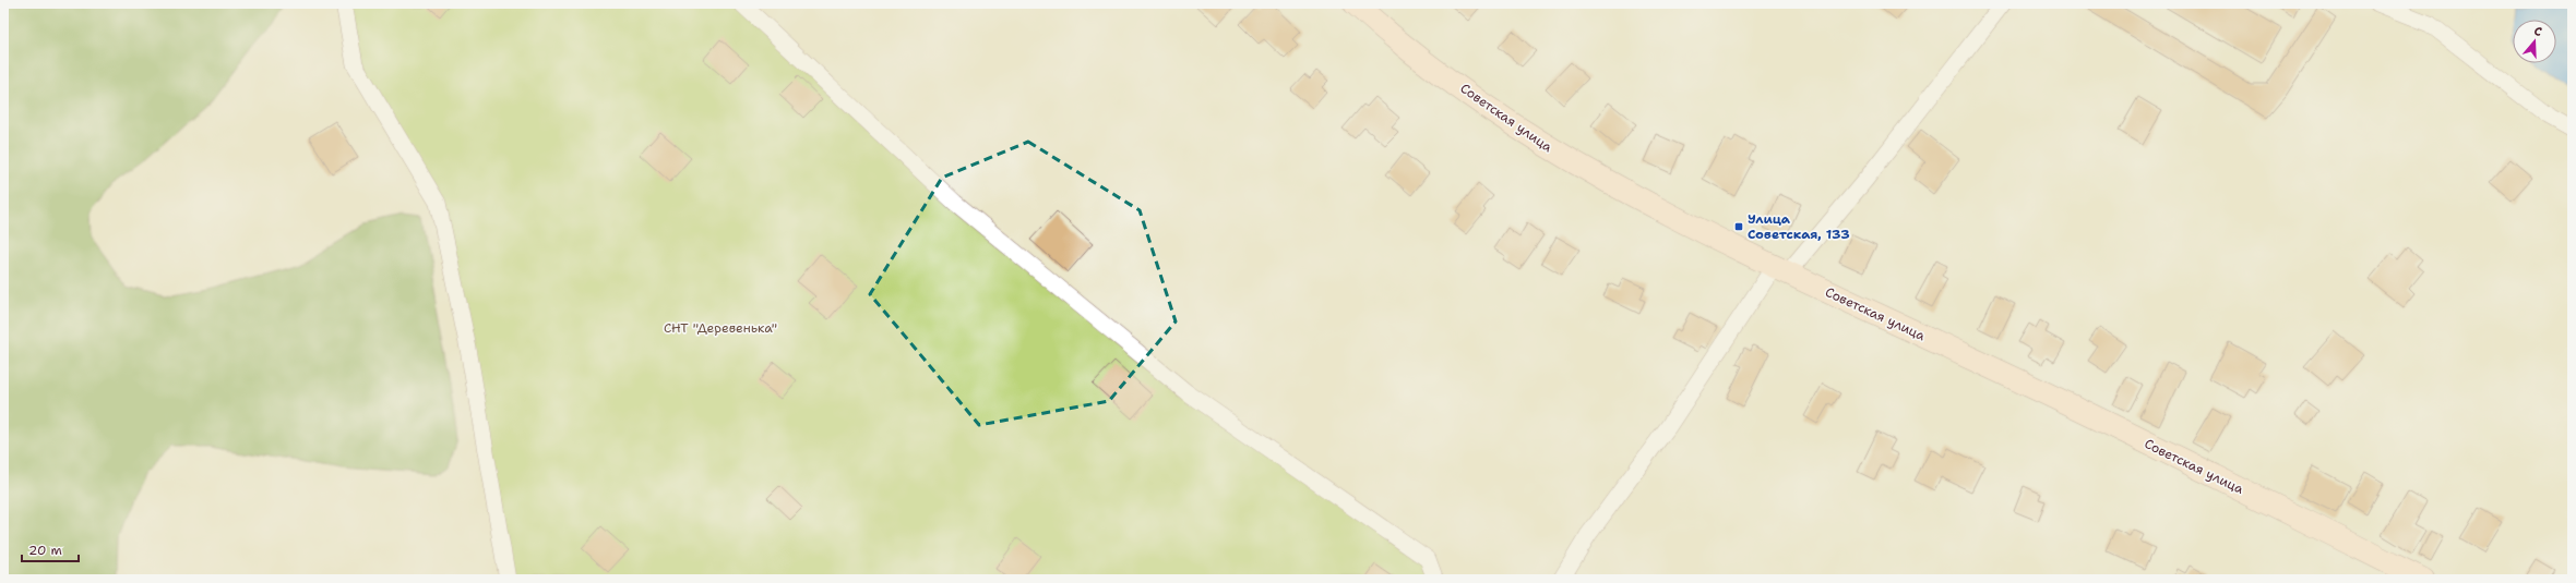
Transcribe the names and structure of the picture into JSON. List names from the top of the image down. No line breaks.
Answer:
{"streets":{"street":["Советская улица"]},"parks":["СНТ \"Деревенька\""],"places":{"transit":["Улица Советская, 133"]},"scale_bar":"20 m","north":"top"}
